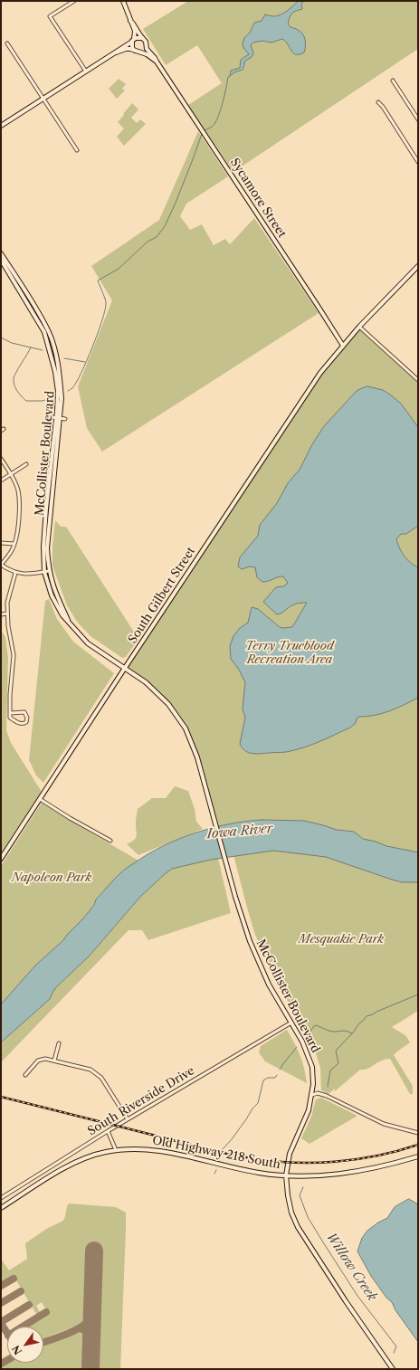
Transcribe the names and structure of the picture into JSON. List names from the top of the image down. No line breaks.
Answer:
{"streets":{"main road":["Sycamore Street","McCollister Boulevard","South Gilbert Street","Old Highway 218 South"],"street":["South Riverside Drive"]},"crossings":[["Sycamore Street","South Gilbert Street"],["McCollister Boulevard","South Gilbert Street"],["McCollister Boulevard","South Riverside Drive"],["McCollister Boulevard","Old Highway 218 South"]],"water":["Iowa River","Willow Creek"],"parks":["Terry Trueblood Recreation Area","Napoleon Park","Mesquakie Park"],"north":"bottom left"}
